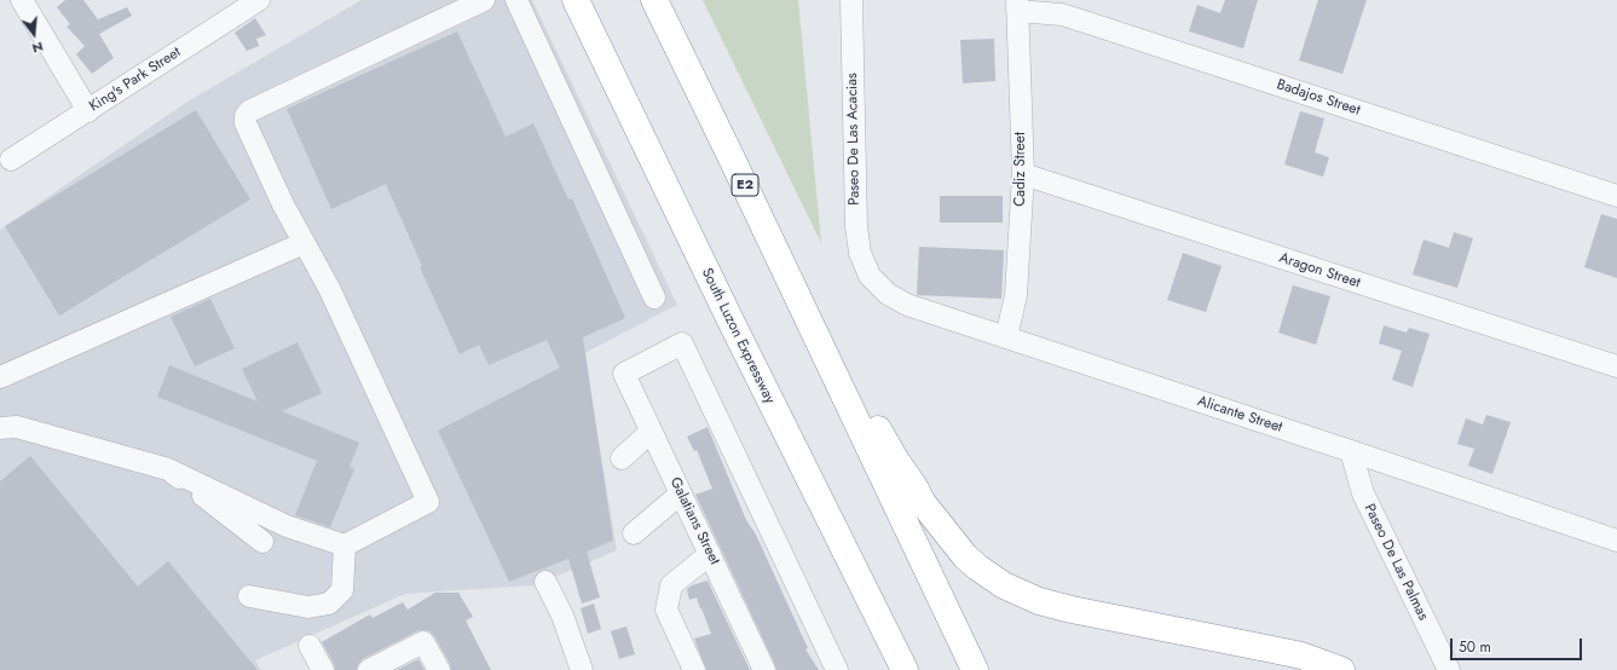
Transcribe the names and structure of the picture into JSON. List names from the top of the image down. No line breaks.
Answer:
{"streets":{"highway":["E2","South Luzon Expressway"],"street":["King's Park Street","Badajos Street","Paseo De Las Acacias","Cadiz Street","Aragon Street","Alicante Street","Galatians Street","Paseo De Las Palmas"]},"crossings":[["Badajos Street","Cadiz Street"],["Paseo De Las Acacias","Alicante Street"],["Cadiz Street","Aragon Street"],["Cadiz Street","Alicante Street"],["Alicante Street","Paseo De Las Palmas"]],"scale_bar":"50 m","north":"bottom"}
